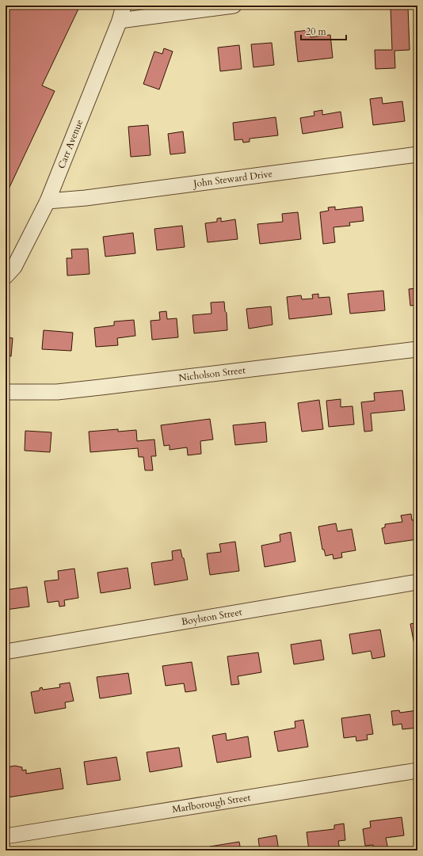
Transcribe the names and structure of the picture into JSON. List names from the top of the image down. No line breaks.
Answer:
{"streets":{"street":["Carr Avenue","John Steward Drive","Nicholson Street","Boylston Street","Marlborough Street"]},"crossings":[["Carr Avenue","John Steward Drive"]],"scale_bar":"20 m"}
